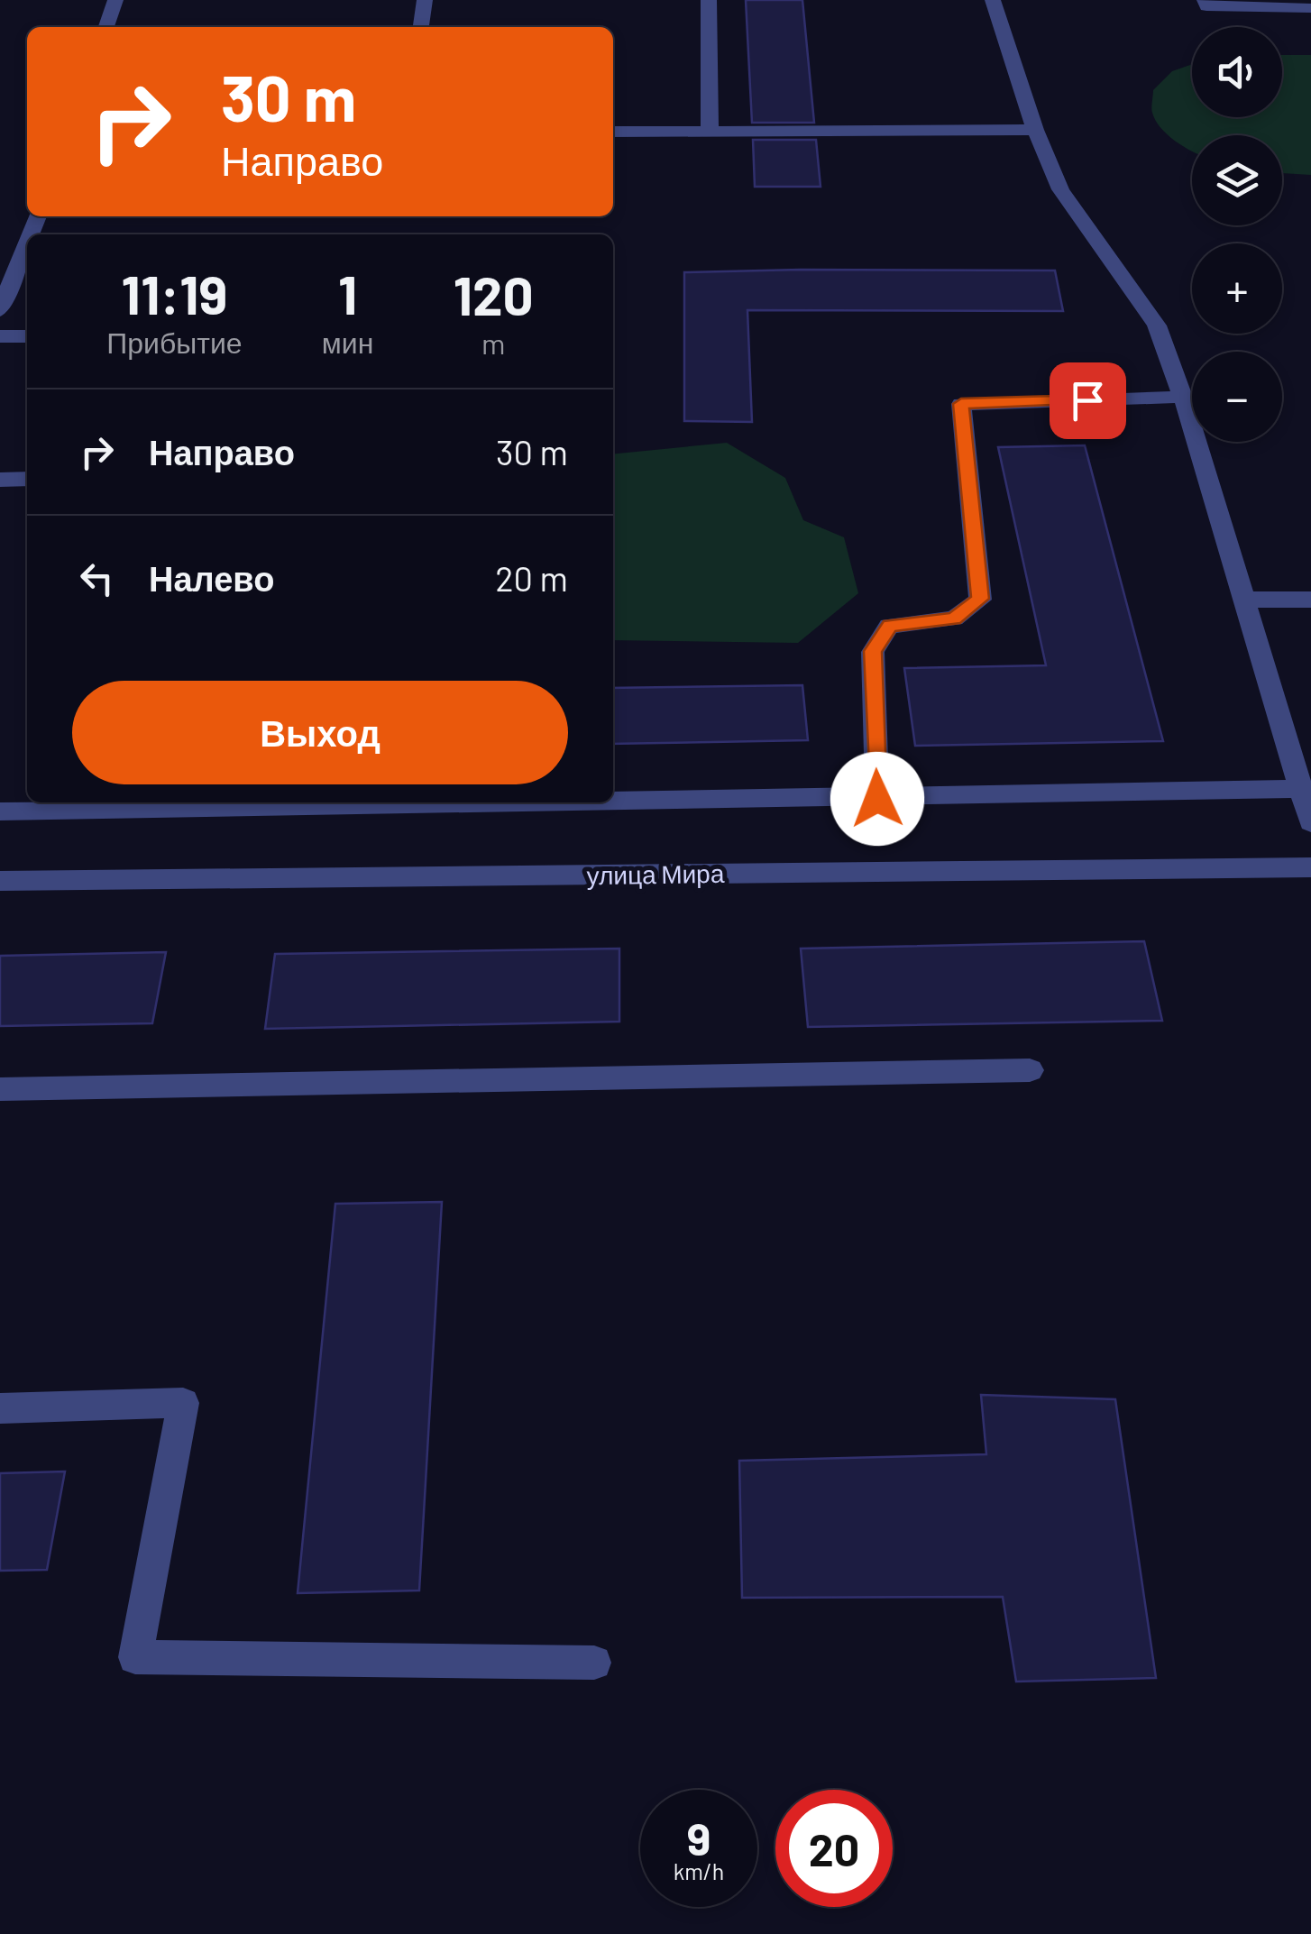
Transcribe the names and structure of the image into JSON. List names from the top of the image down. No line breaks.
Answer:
{"streets":{"street":["улица Мира"]},"page":{"map_buttons":["+","−"],"turn":["30 m","Направо"],"eta":["11:19","Прибытие","1","мин","120","m"],"list":[{"name":"Направо","value":"30 m"},{"name":"Налево","value":"20 m"}],"buttons":"Выход","speed":"9 km/h","limit":"20"}}
